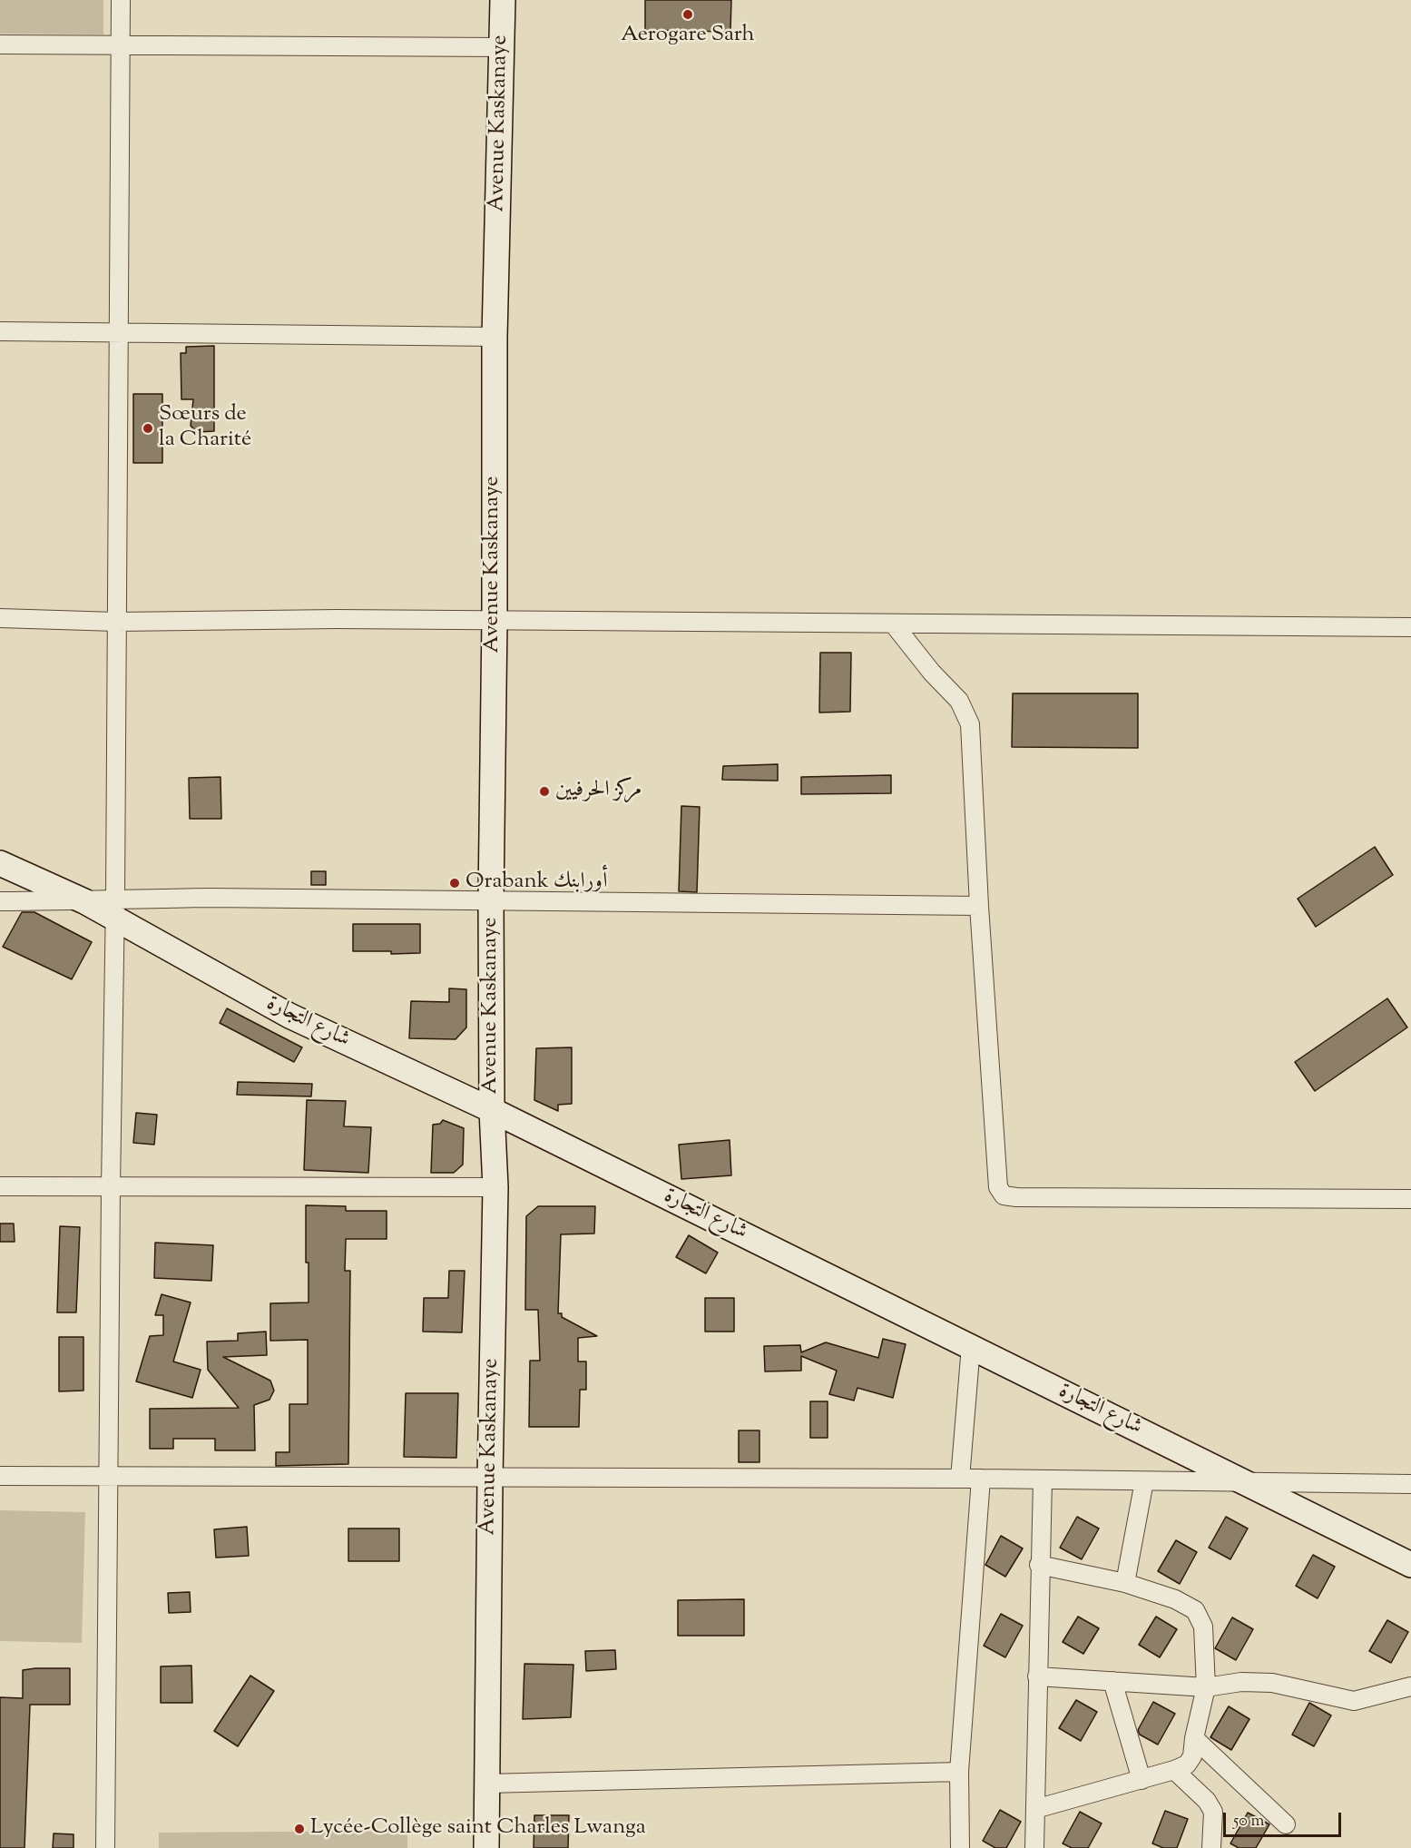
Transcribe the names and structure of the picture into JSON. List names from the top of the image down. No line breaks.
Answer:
{"streets":{"street":["Avenue Kaskanaye","شارع التجارة"]},"crossings":[["Avenue Kaskanaye","شارع التجارة"]],"places":["Aerogare Sarh","Sœurs de la Charité","مركز الحرفيين","Orabank أورابنك","Lycée-Collège saint Charles Lwanga"],"scale_bar":"50 m"}
